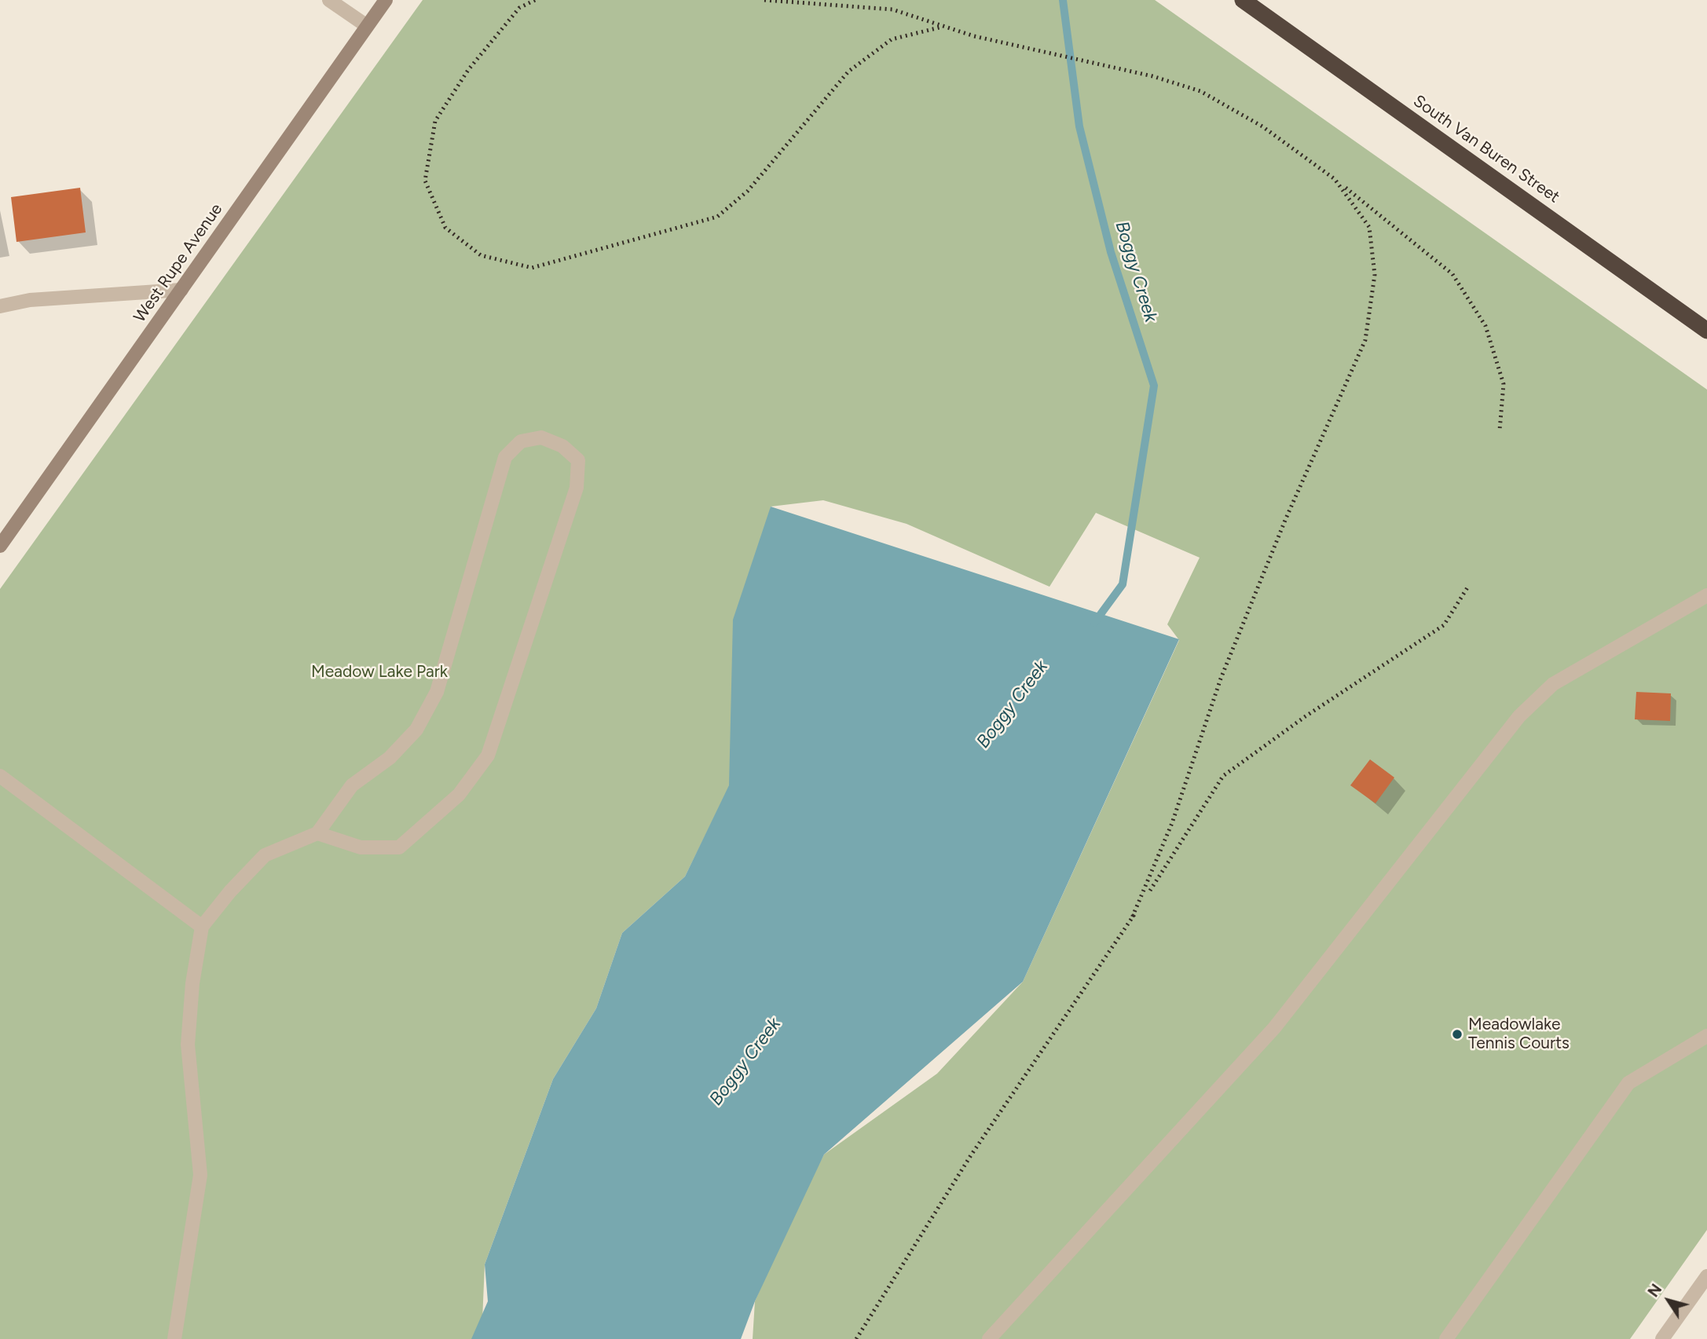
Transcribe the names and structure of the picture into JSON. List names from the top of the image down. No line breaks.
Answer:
{"streets":{"highway":["South Van Buren Street"],"street":["West Rupe Avenue"]},"water":["Boggy Creek"],"parks":["Meadow Lake Park"],"places":["Meadowlake Tennis Courts"],"north":"top left"}
